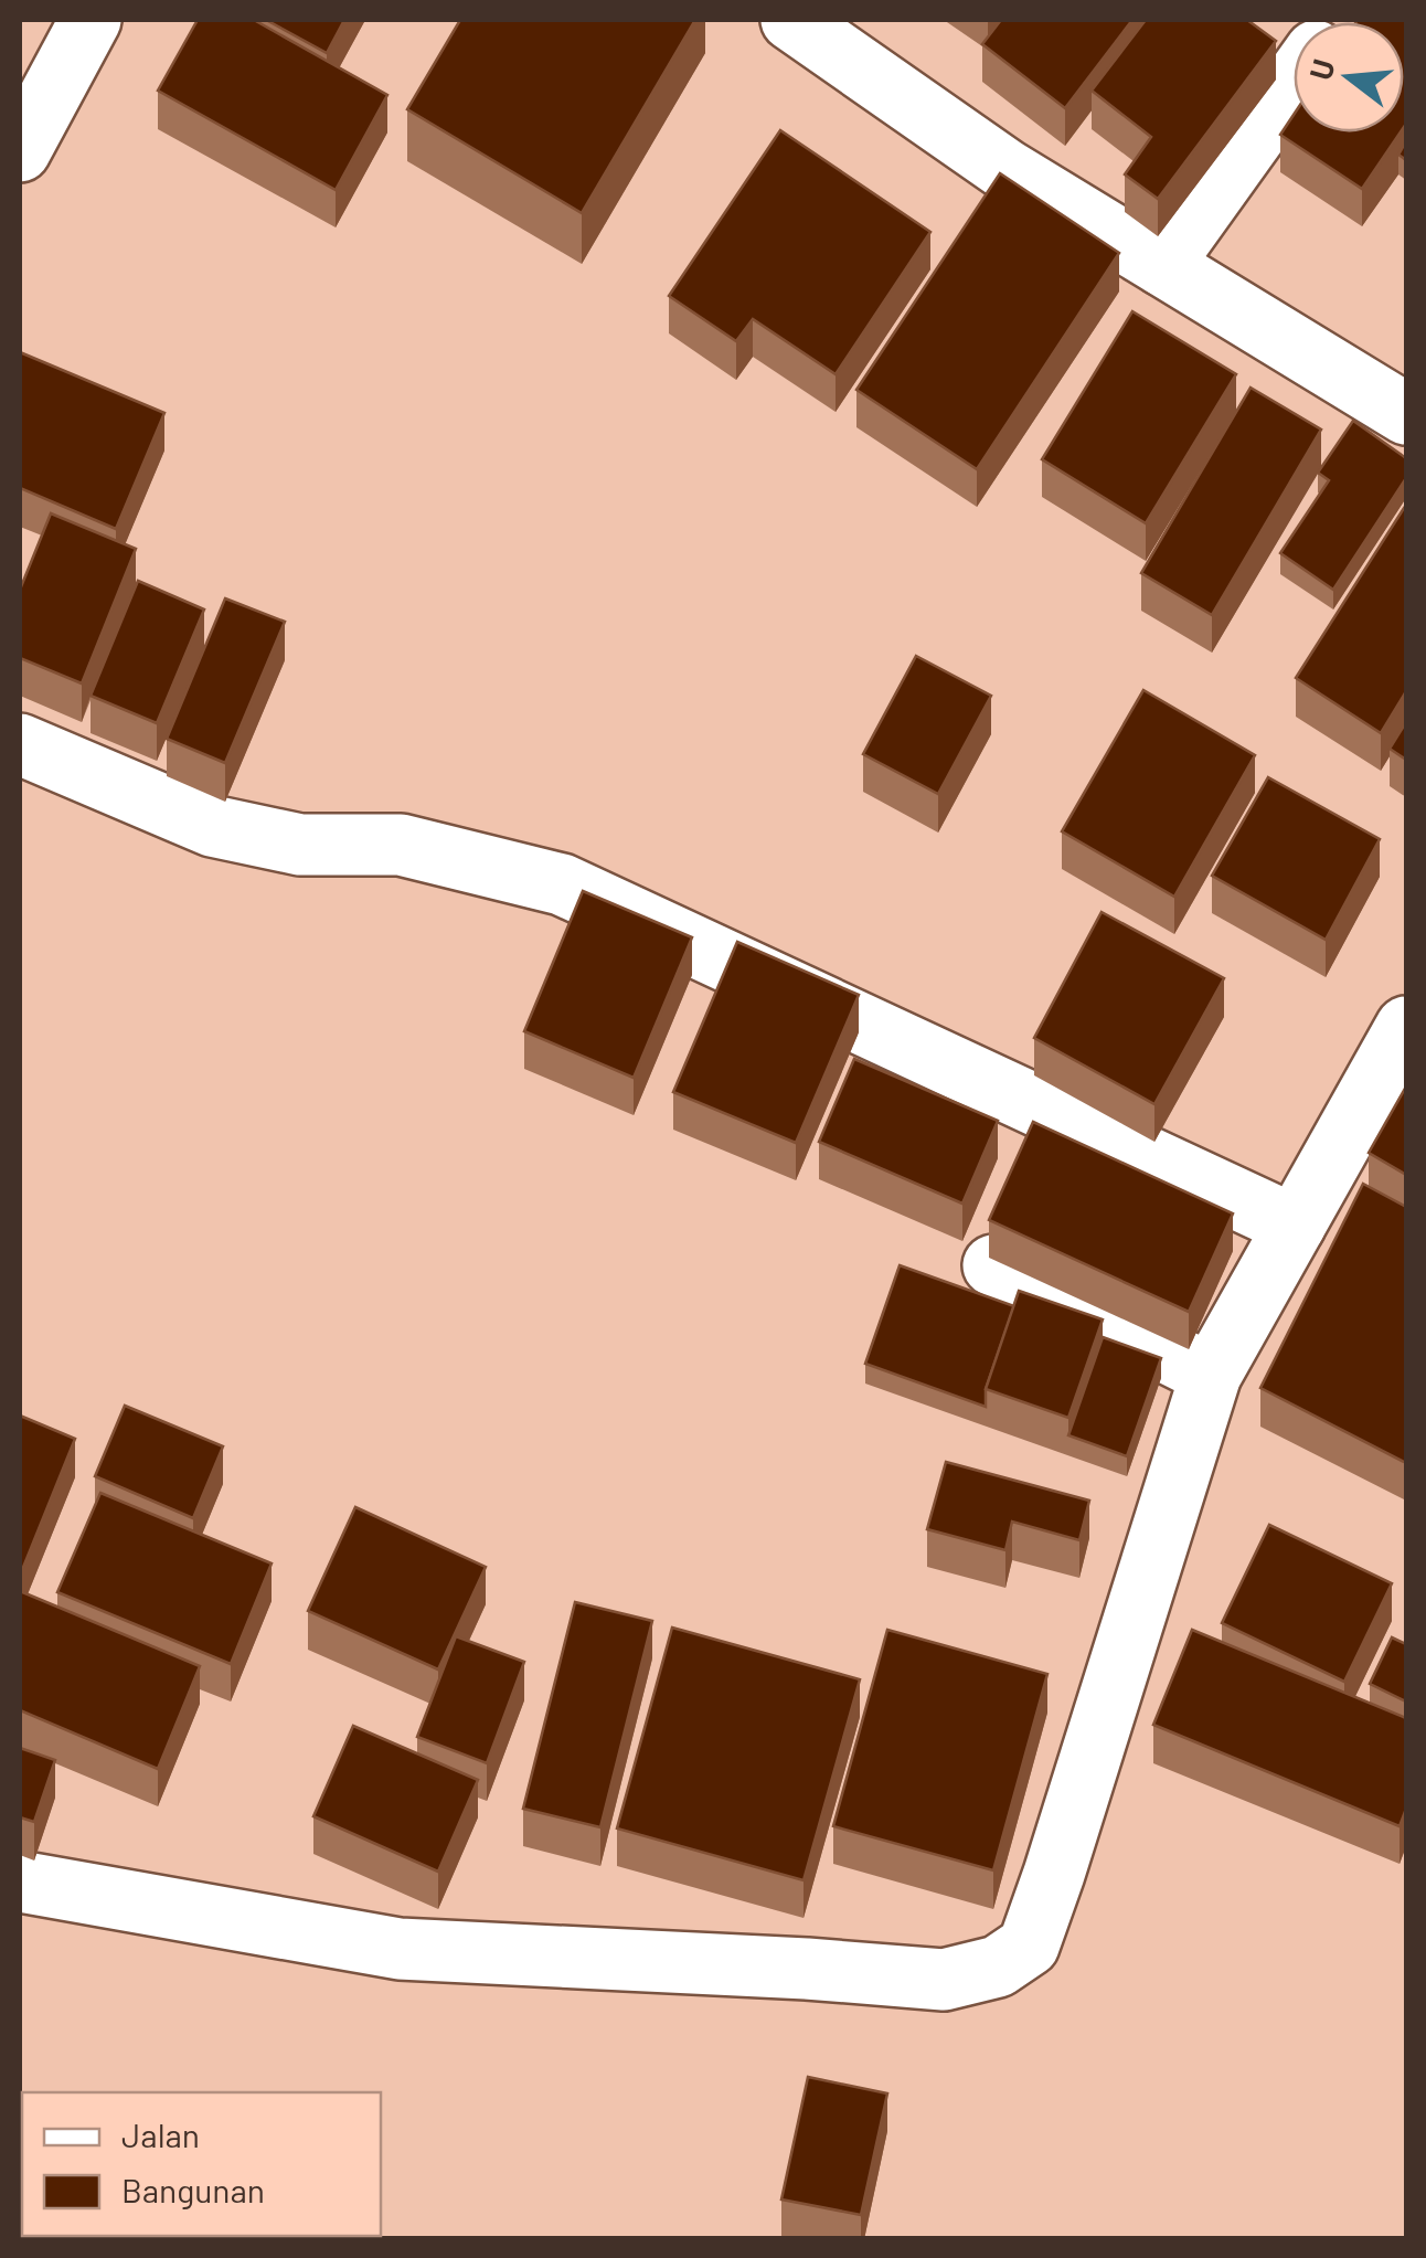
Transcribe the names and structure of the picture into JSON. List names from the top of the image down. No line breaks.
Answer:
{"legend":["Jalan","Bangunan"],"north":"left"}
